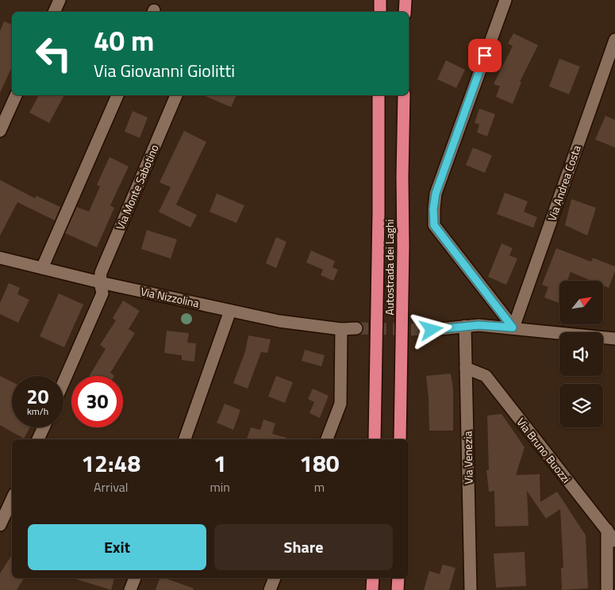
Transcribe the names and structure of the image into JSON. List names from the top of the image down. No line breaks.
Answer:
{"streets":{"highway":["Autostrada dei Laghi"],"street":["Via Andrea Costa","Via Monte Sabotino","Via Nizzolina","Via Bruno Buozzi","Via Venezia"]},"crossings":[["Via Monte Sabotino","Via Nizzolina"],["Via Bruno Buozzi","Via Venezia"]],"north":"top right","page":{"turn":["40 m","Via Giovanni Giolitti"],"speed":"20 km/h","limit":"30","eta":["12:48","Arrival","1","min","180","m"],"buttons":["Exit","Share"]}}
